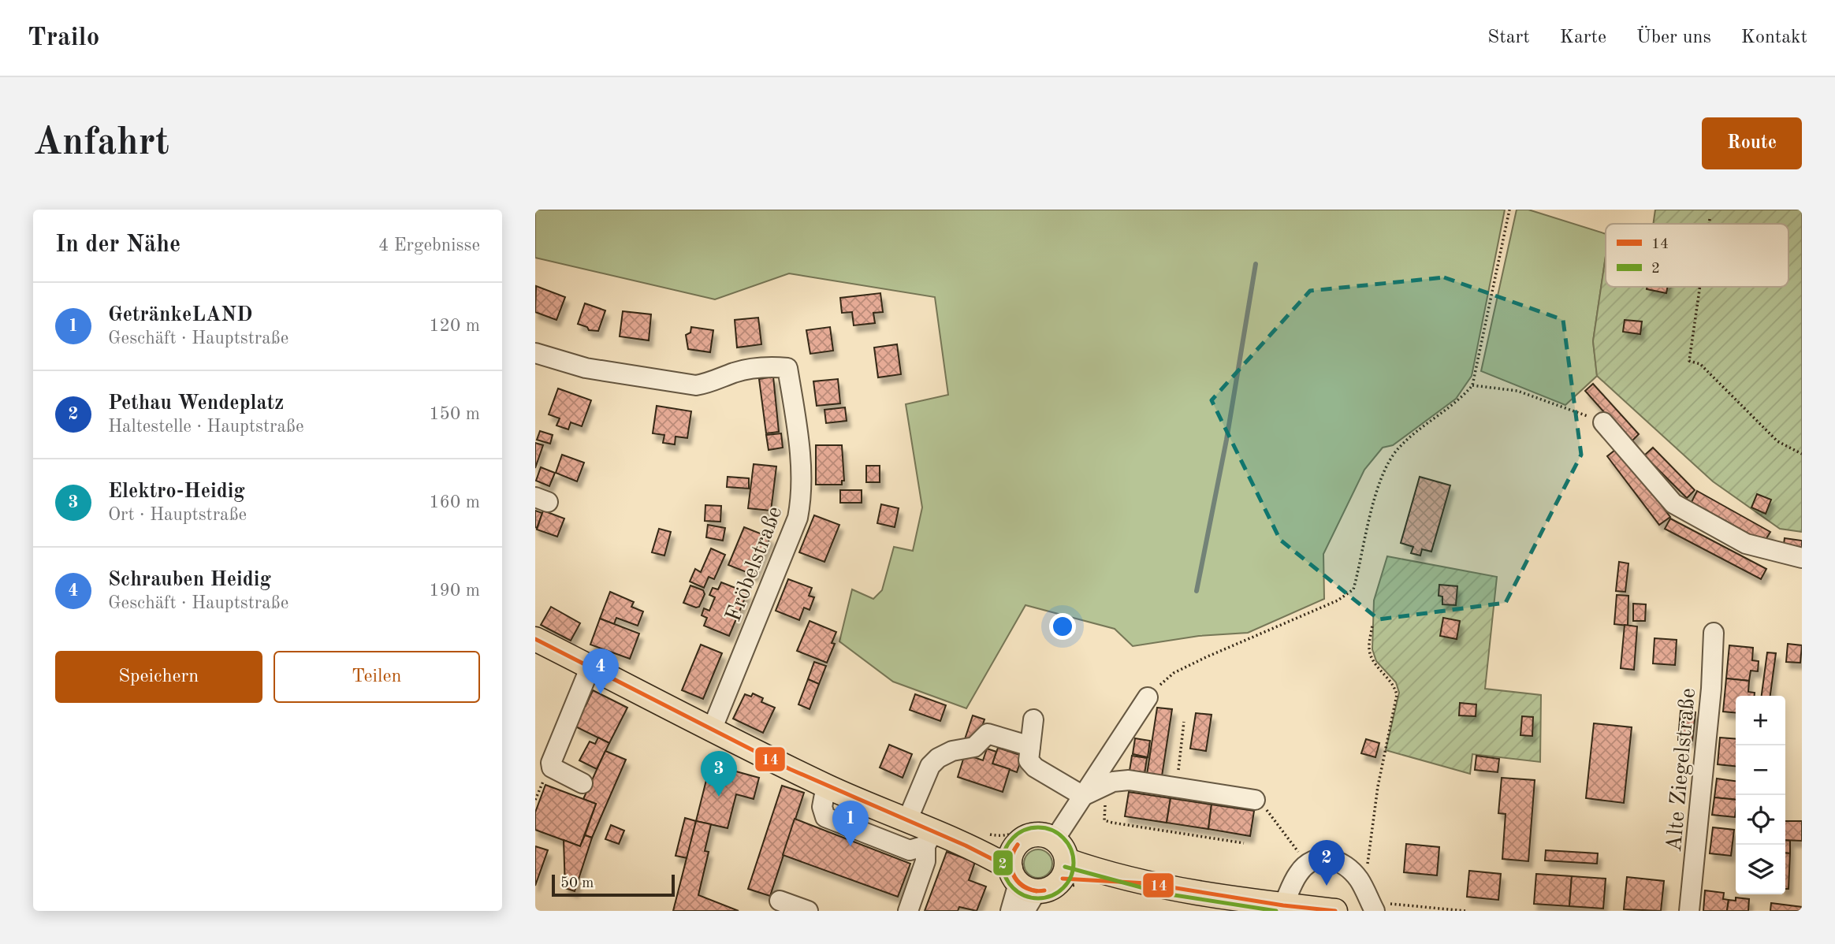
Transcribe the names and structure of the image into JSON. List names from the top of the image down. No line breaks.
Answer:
{"streets":{"street":["Fröbelstraße","Alte Ziegelstraße"]},"lines":["transit line 14","transit line 2"],"legend":["14","2"],"scale_bar":"50 m","page":{"header":"Trailo","nav":["Start","Karte","Über uns","Kontakt"],"buttons":["Route",["Speichern","Teilen"]],"title":"Anfahrt","heading":["In der Nähe","4 Ergebnisse"],"list":[{"mark":"1","name":"GetränkeLAND","note":"Geschäft · Hauptstraße","value":"120 m"},{"mark":"2","name":"Pethau Wendeplatz","note":"Haltestelle · Hauptstraße","value":"150 m"},{"mark":"3","name":"Elektro-Heidig","note":"Ort · Hauptstraße","value":"160 m"},{"mark":"4","name":"Schrauben Heidig","note":"Geschäft · Hauptstraße","value":"190 m"}],"pins":["4","3","1","2"],"map_buttons":["+","−"],"scale":"50 m"}}
